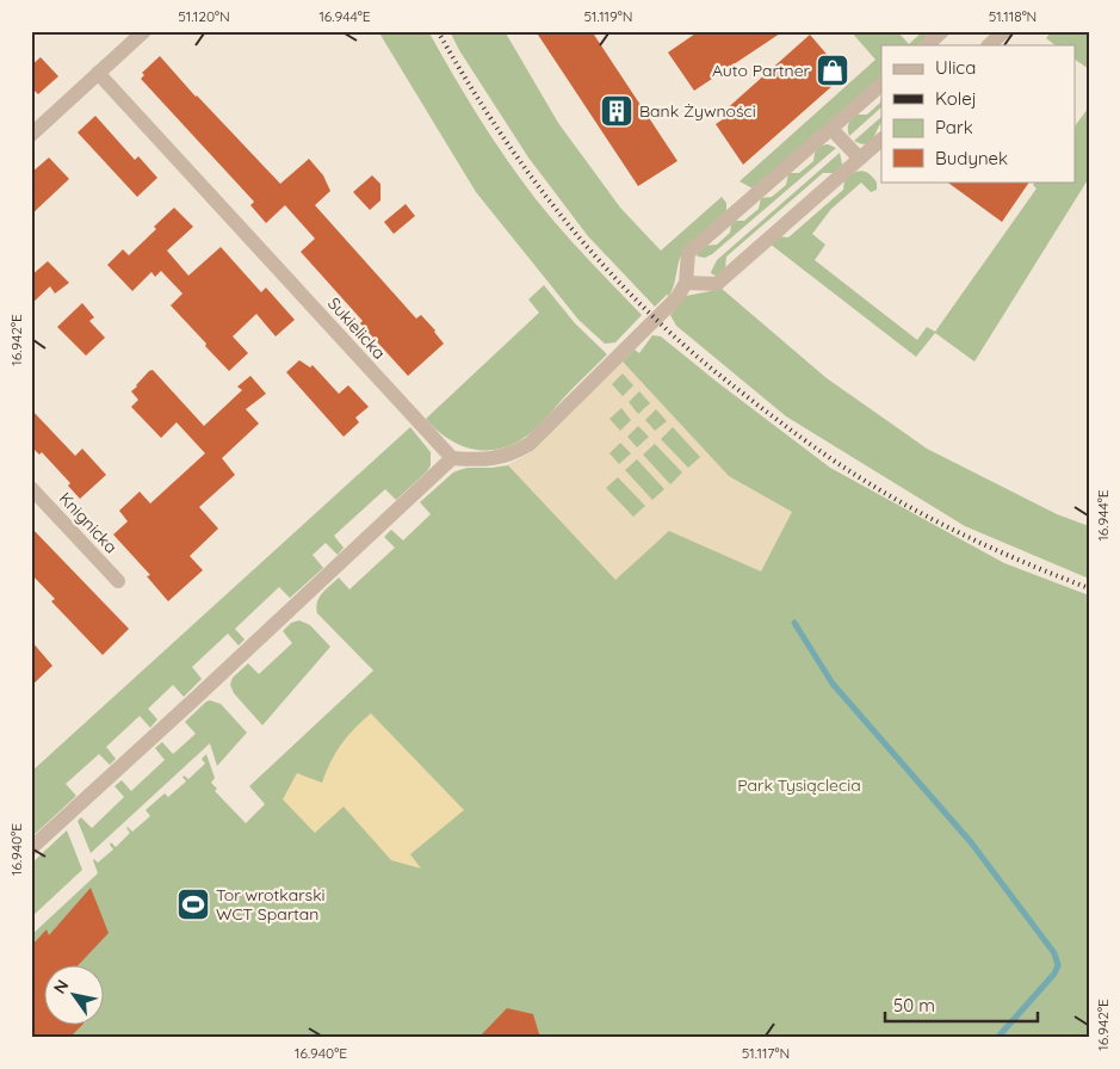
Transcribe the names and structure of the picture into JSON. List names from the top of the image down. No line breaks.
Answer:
{"streets":{"street":["Sukielicka","Knignicka"]},"parks":["Park Tysiąclecia"],"places":{"shop":["Auto Partner"],"building":["Bank Żywności"],"sports":["Tor wrotkarski WCT Spartan"]},"legend":["Ulica","Kolej","Park","Budynek"],"scale_bar":"50 m","north":"top left","coordinates":["51.120°N","16.944°E","51.119°N","51.118°N","16.942°E","16.940°E","51.117°N"]}
